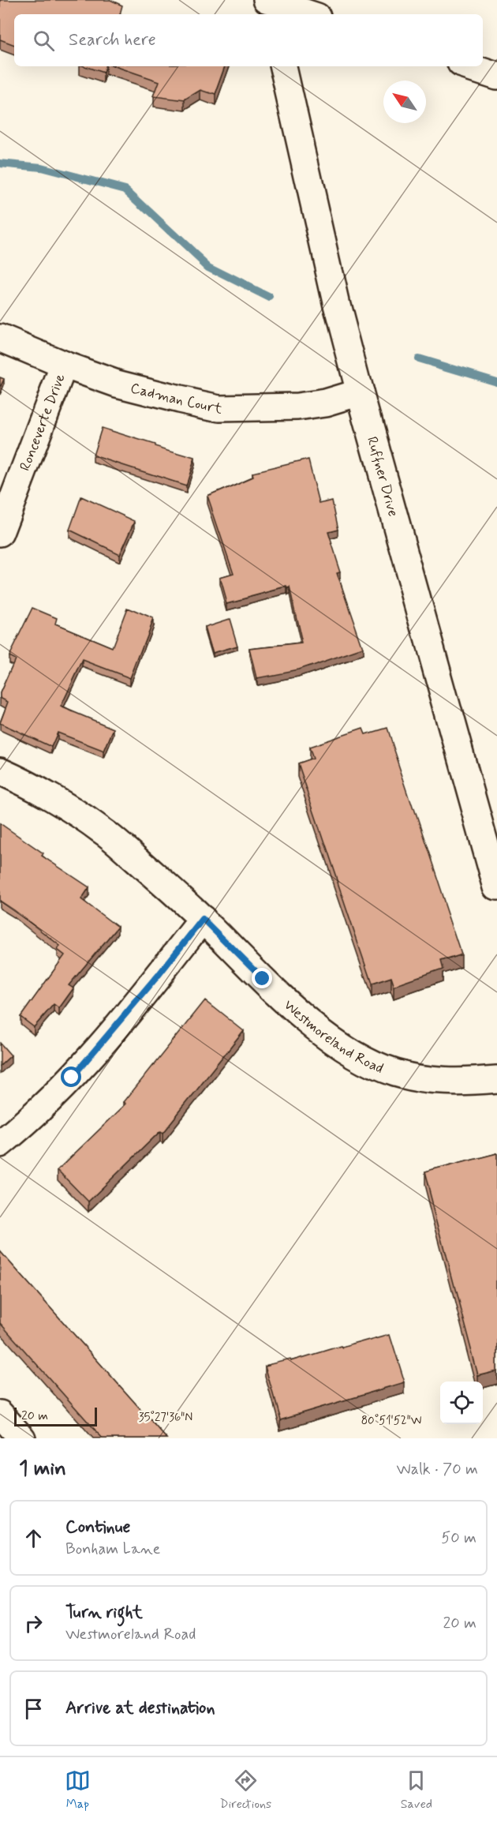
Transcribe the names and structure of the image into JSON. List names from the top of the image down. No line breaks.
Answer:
{"streets":{"street":["Cadman Court","Ronceverte Drive","Ruffner Drive","Westmoreland Road"]},"crossings":[["Cadman Court","Ronceverte Drive"],["Cadman Court","Ruffner Drive"]],"scale_bar":"20 m","north":"top left","page":{"search":"Search here","scale":"20 m","heading":["1 min","Walk · 70 m"],"list":[["Continue","Bonham Lane","50 m"],["Turn right","Westmoreland Road","20 m"],"Arrive at destination"],"nav":["Map","Directions","Saved"]},"coordinates":["35°27'36\"N","80°51'52\"W"]}
